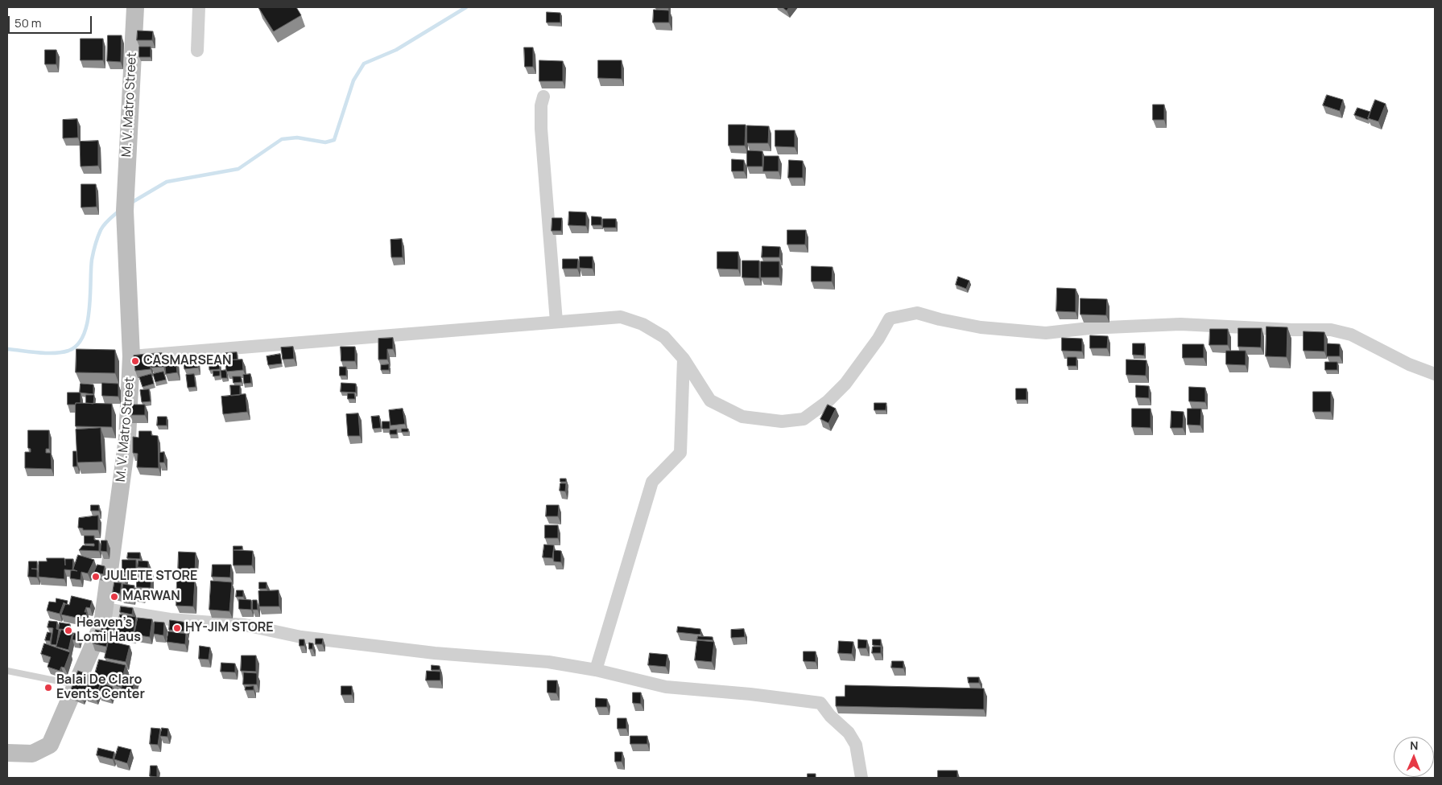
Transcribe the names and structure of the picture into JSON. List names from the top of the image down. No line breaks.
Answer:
{"streets":{"street":["M. V. Matro Street"]},"places":["CASMARSEAN","JULIETE STORE","MARWAN","HY-JIM STORE","Heaven’s Lomi Haus","Balai De Claro Events Center"],"scale_bar":"50 m","north":"top"}
